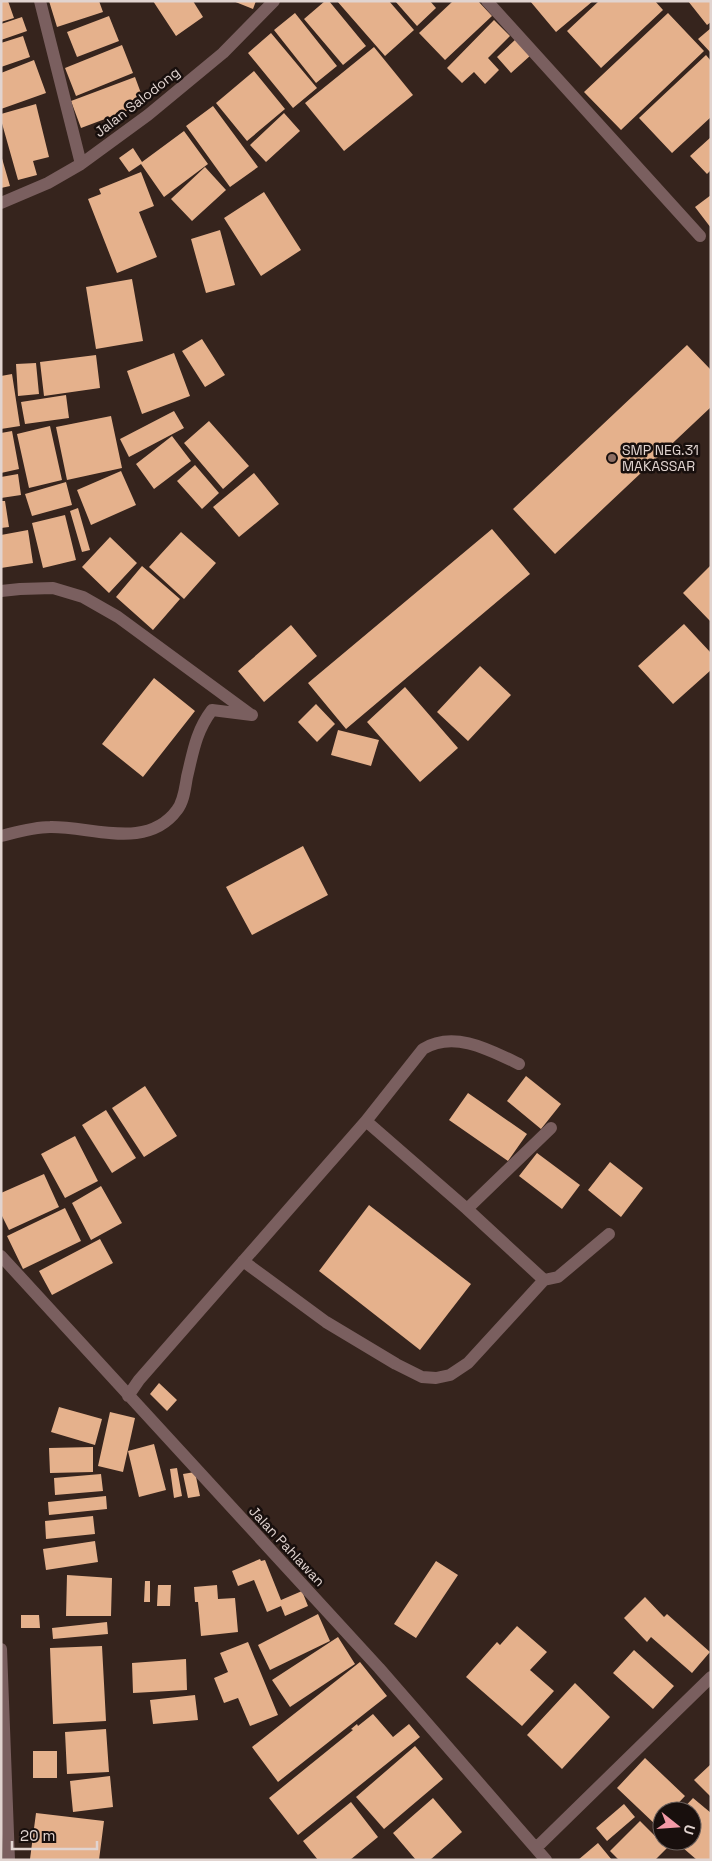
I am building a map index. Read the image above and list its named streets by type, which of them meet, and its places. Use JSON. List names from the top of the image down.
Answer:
{
  "streets": {
    "street": ["Jalan Salodong", "Jalan Pahlawan"]
  },
  "places": ["SMP NEG.31 MAKASSAR"],
  "scale_bar": "20 m",
  "north": "right"
}
